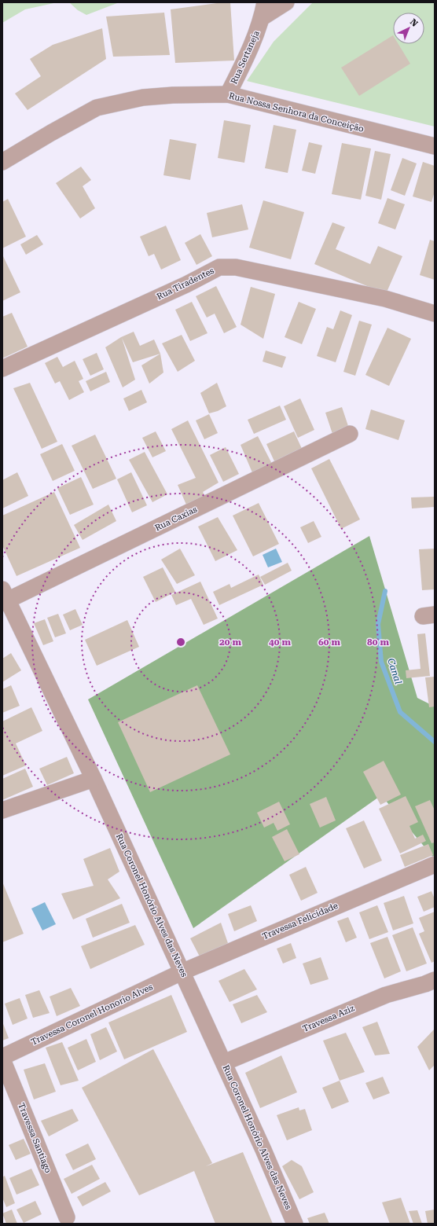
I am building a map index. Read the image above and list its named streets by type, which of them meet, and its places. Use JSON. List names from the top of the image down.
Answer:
{
  "streets": {
    "street": [
      "Rua Sertaneja",
      "Rua Nossa Senhora da Conceição",
      "Rua Tiradentes",
      "Rua Caxias",
      "Rua Coronel Honório Alves das Neves",
      "Travessa Felicidade",
      "Travessa Coronel Honorio Alves",
      "Travessa Aziz",
      "Travessa Santiago"
    ]
  },
  "crossings": [
    ["Rua Sertaneja", "Rua Nossa Senhora da Conceição"],
    ["Rua Caxias", "Rua Coronel Honório Alves das Neves"],
    ["Rua Coronel Honório Alves das Neves", "Travessa Felicidade"],
    ["Rua Coronel Honório Alves das Neves", "Travessa Coronel Honorio Alves"],
    ["Rua Coronel Honório Alves das Neves", "Travessa Aziz"],
    ["Travessa Felicidade", "Travessa Coronel Honorio Alves"]
  ],
  "water": ["Canal"],
  "north": "top right",
  "rings": [
    "20 m",
    "40 m",
    "60 m",
    "80 m"
  ]
}
